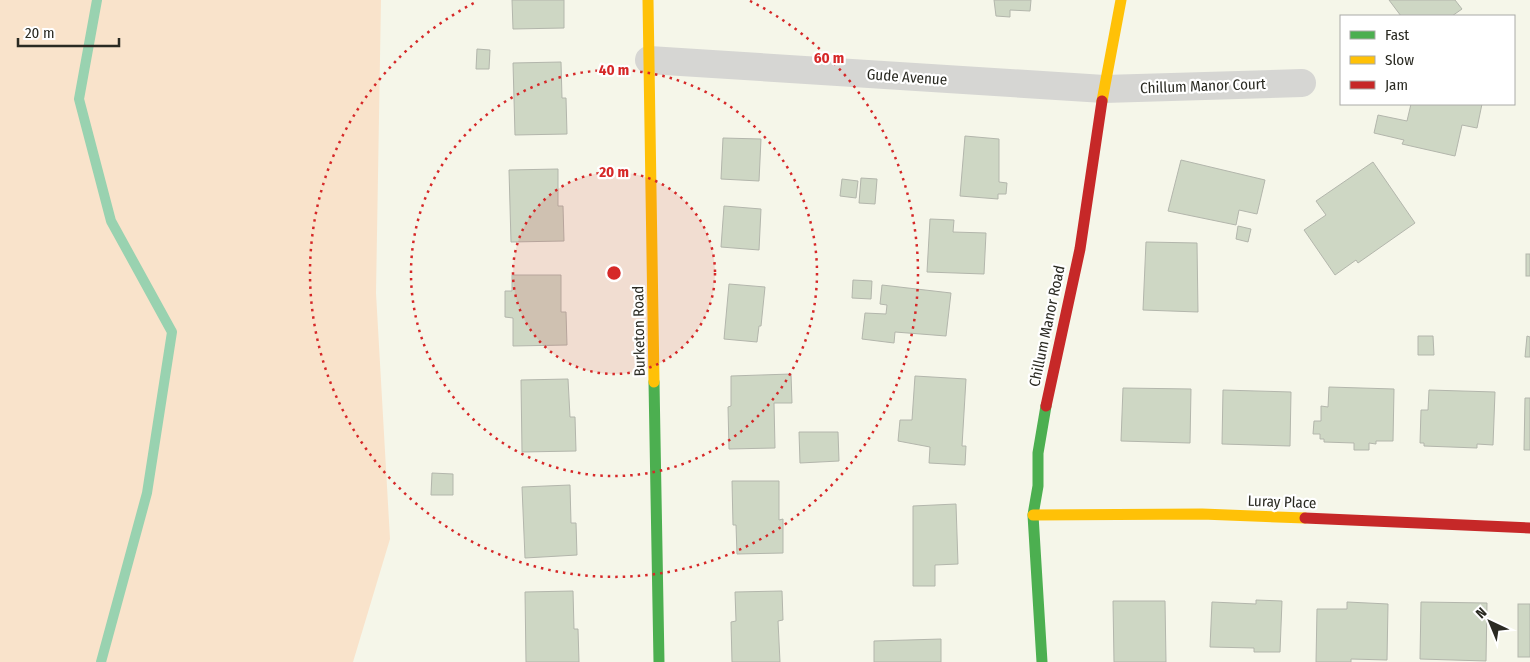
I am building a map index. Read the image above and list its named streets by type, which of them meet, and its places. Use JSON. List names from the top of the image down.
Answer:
{
  "streets": {
    "street": [
      "Gude Avenue",
      "Chillum Manor Court",
      "Chillum Manor Road",
      "Burketon Road",
      "Luray Place"
    ]
  },
  "crossings": [
    ["Gude Avenue", "Chillum Manor Court"],
    ["Gude Avenue", "Chillum Manor Road"],
    ["Gude Avenue", "Burketon Road"],
    ["Chillum Manor Court", "Chillum Manor Road"],
    ["Chillum Manor Road", "Luray Place"]
  ],
  "legend": ["Fast", "Slow", "Jam"],
  "scale_bar": "20 m",
  "north": "top left",
  "rings": ["60 m", "40 m", "20 m"]
}
